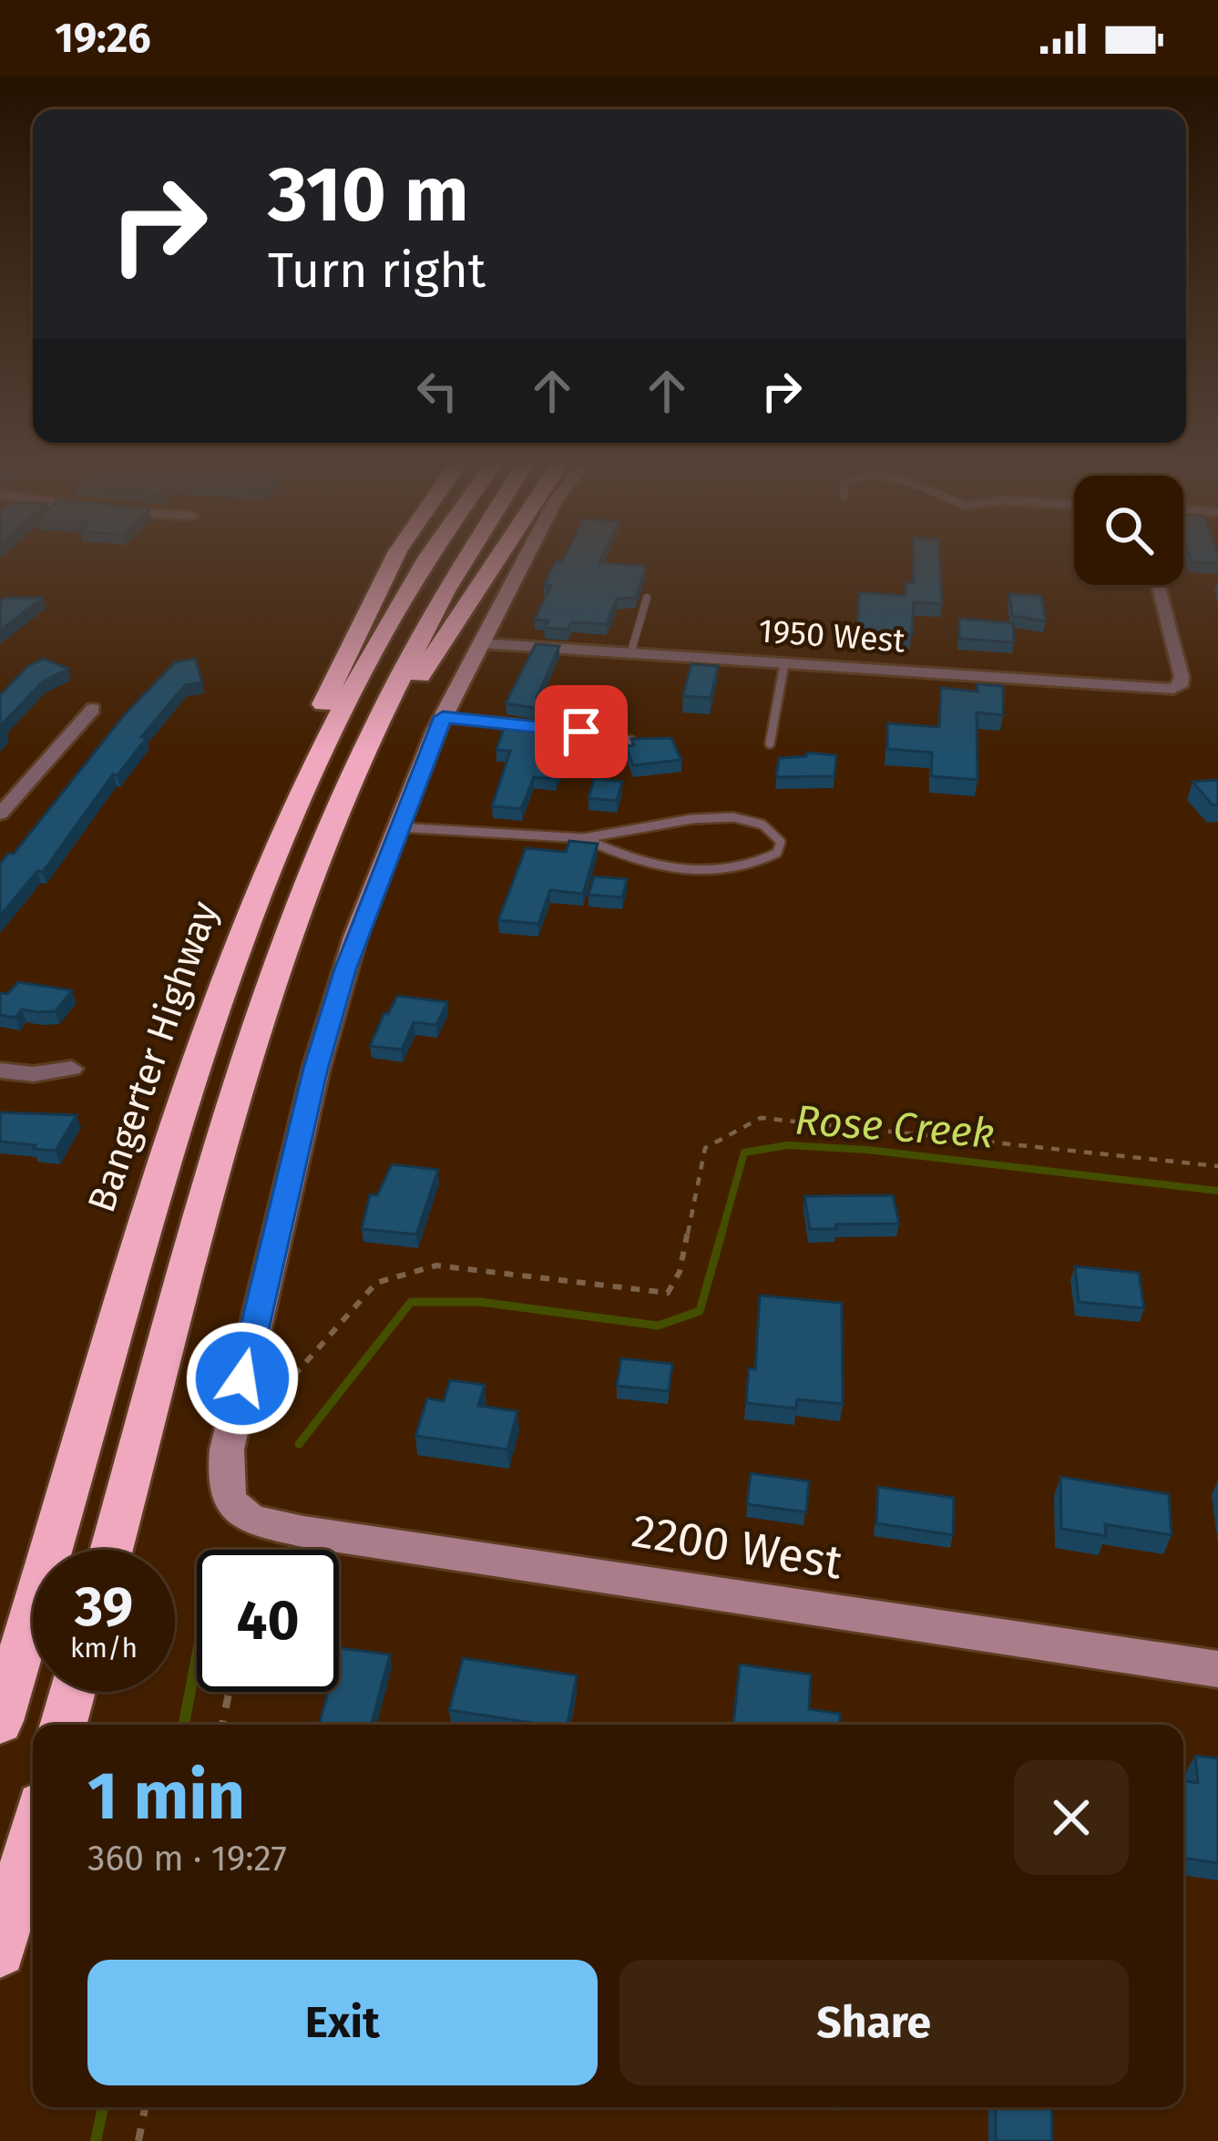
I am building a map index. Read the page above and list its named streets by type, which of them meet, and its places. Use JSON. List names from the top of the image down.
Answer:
{
  "streets": {
    "highway": ["Bangerter Highway"],
    "street": ["1950 West", "2200 West"]
  },
  "water": ["Rose Creek"],
  "page": {
    "status": "19:26",
    "turn": ["310 m", "Turn right"],
    "speed": "39 km/h",
    "limit": "40",
    "heading": ["1 min", "360 m · 19:27"],
    "buttons": ["Exit", "Share"]
  }
}
